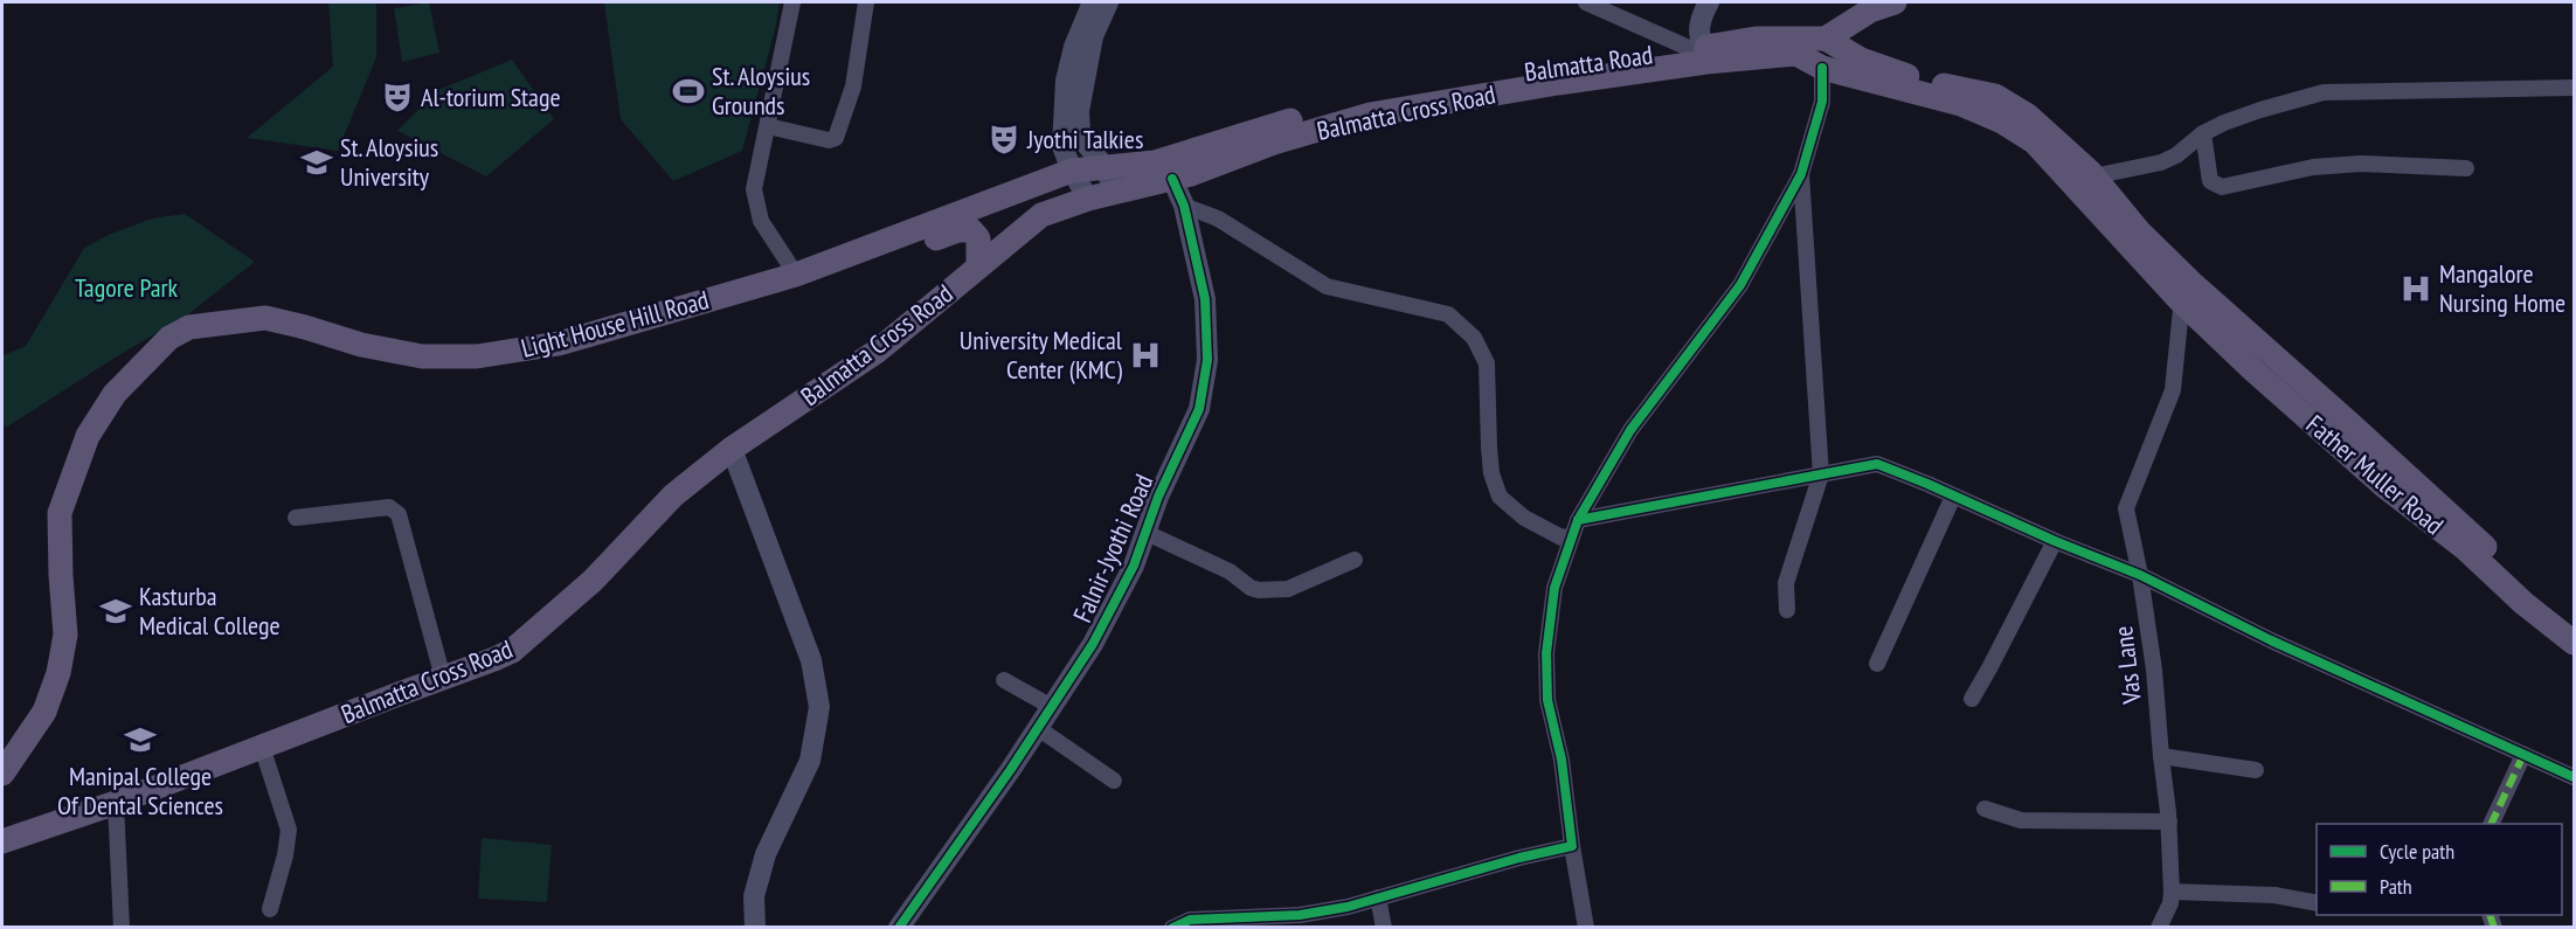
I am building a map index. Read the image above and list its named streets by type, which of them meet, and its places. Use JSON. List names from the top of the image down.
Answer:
{
  "streets": {
    "main road": [
      "Balmatta Road",
      "Balmatta Cross Road",
      "Light House Hill Road",
      "Father Muller Road"
    ],
    "street": ["Falnir-Jyothi Road", "Vas Lane"]
  },
  "crossings": [
    ["Balmatta Road", "Light House Hill Road"],
    ["Balmatta Cross Road", "Father Muller Road"],
    ["Balmatta Cross Road", "Falnir-Jyothi Road"],
    ["Balmatta Cross Road", "Vas Lane"],
    ["Father Muller Road", "Vas Lane"]
  ],
  "parks": ["Tagore Park"],
  "places": {
    "sports": ["St. Aloysius Grounds"],
    "theatre": ["Al-torium Stage", "Jyothi Talkies"],
    "school or university": ["St. Aloysius University", "Kasturba Medical College", "Manipal College Of Dental Sciences"],
    "hospital": ["Mangalore Nursing Home", "University Medical Center (KMC)"]
  },
  "legend": ["Cycle path", "Path"]
}
